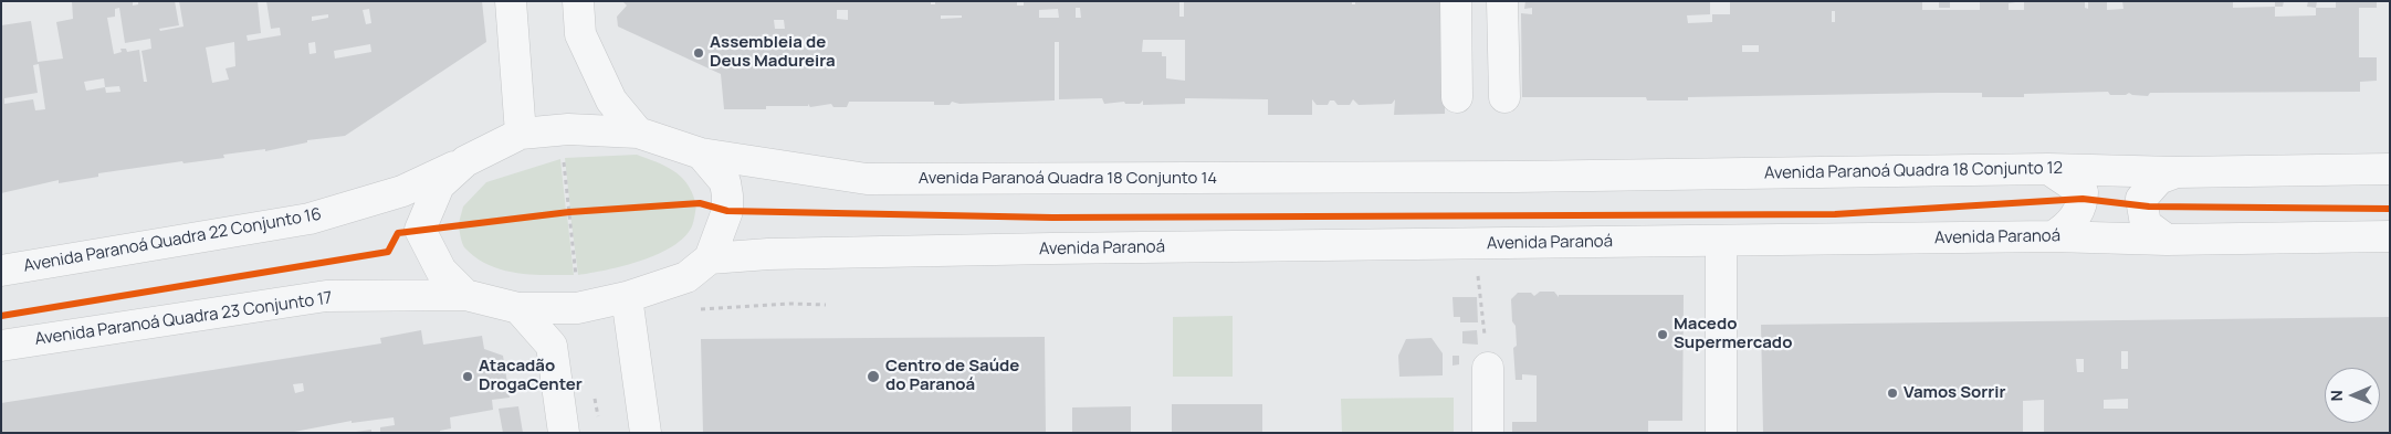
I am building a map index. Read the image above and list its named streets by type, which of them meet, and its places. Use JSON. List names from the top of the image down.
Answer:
{
  "streets": {
    "street": [
      "Avenida Paranoá Quadra 18 Conjunto 12",
      "Avenida Paranoá Quadra 18 Conjunto 14",
      "Avenida Paranoá",
      "Avenida Paranoá Quadra 22 Conjunto 16",
      "Avenida Paranoá Quadra 23 Conjunto 17"
    ]
  },
  "crossings": [
    ["Avenida Paranoá Quadra 18 Conjunto 12", "Avenida Paranoá Quadra 18 Conjunto 14"],
    ["Avenida Paranoá", "Avenida Paranoá Quadra 23 Conjunto 17"]
  ],
  "places": [
    "Assembleia de Deus Madureira",
    "Macedo Supermercado",
    "Atacadão DrogaCenter",
    "Centro de Saúde do Paranoá",
    "Vamos Sorrir"
  ],
  "north": "left"
}
